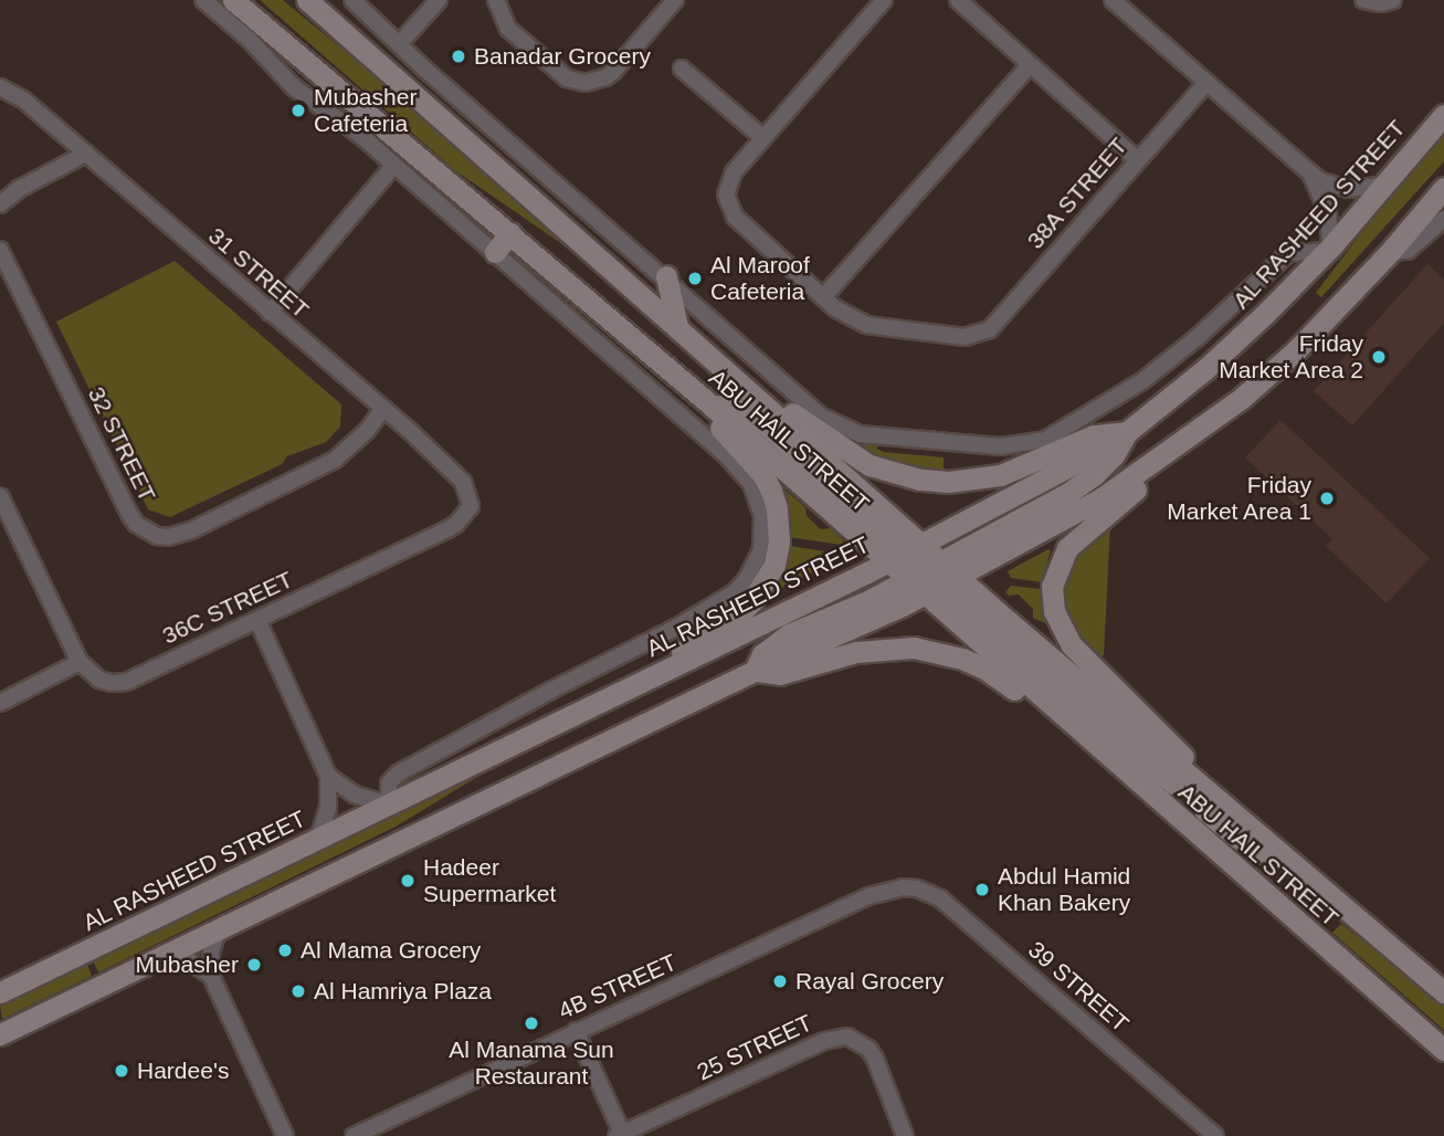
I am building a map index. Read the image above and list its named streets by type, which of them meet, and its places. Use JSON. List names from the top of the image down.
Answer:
{
  "streets": {
    "main road": ["AL RASHEED STREET", "ABU HAIL STREET"],
    "street": [
      "38A STREET",
      "31 STREET",
      "32 STREET",
      "36C STREET",
      "4B STREET",
      "39 STREET",
      "25 STREET"
    ]
  },
  "crossings": [
    ["AL RASHEED STREET", "ABU HAIL STREET"],
    ["31 STREET", "32 STREET"],
    ["31 STREET", "36C STREET"],
    ["4B STREET", "39 STREET"]
  ],
  "places": [
    "Banadar Grocery",
    "Mubasher Cafeteria",
    "Al Maroof Cafeteria",
    "Friday Market Area 2",
    "Friday Market Area 1",
    "Hadeer Supermarket",
    "Abdul Hamid Khan Bakery",
    "Al Mama Grocery",
    "Mubasher",
    "Rayal Grocery",
    "Al Hamriya Plaza",
    "Al Manama Sun Restaurant",
    "Hardee's"
  ]
}
